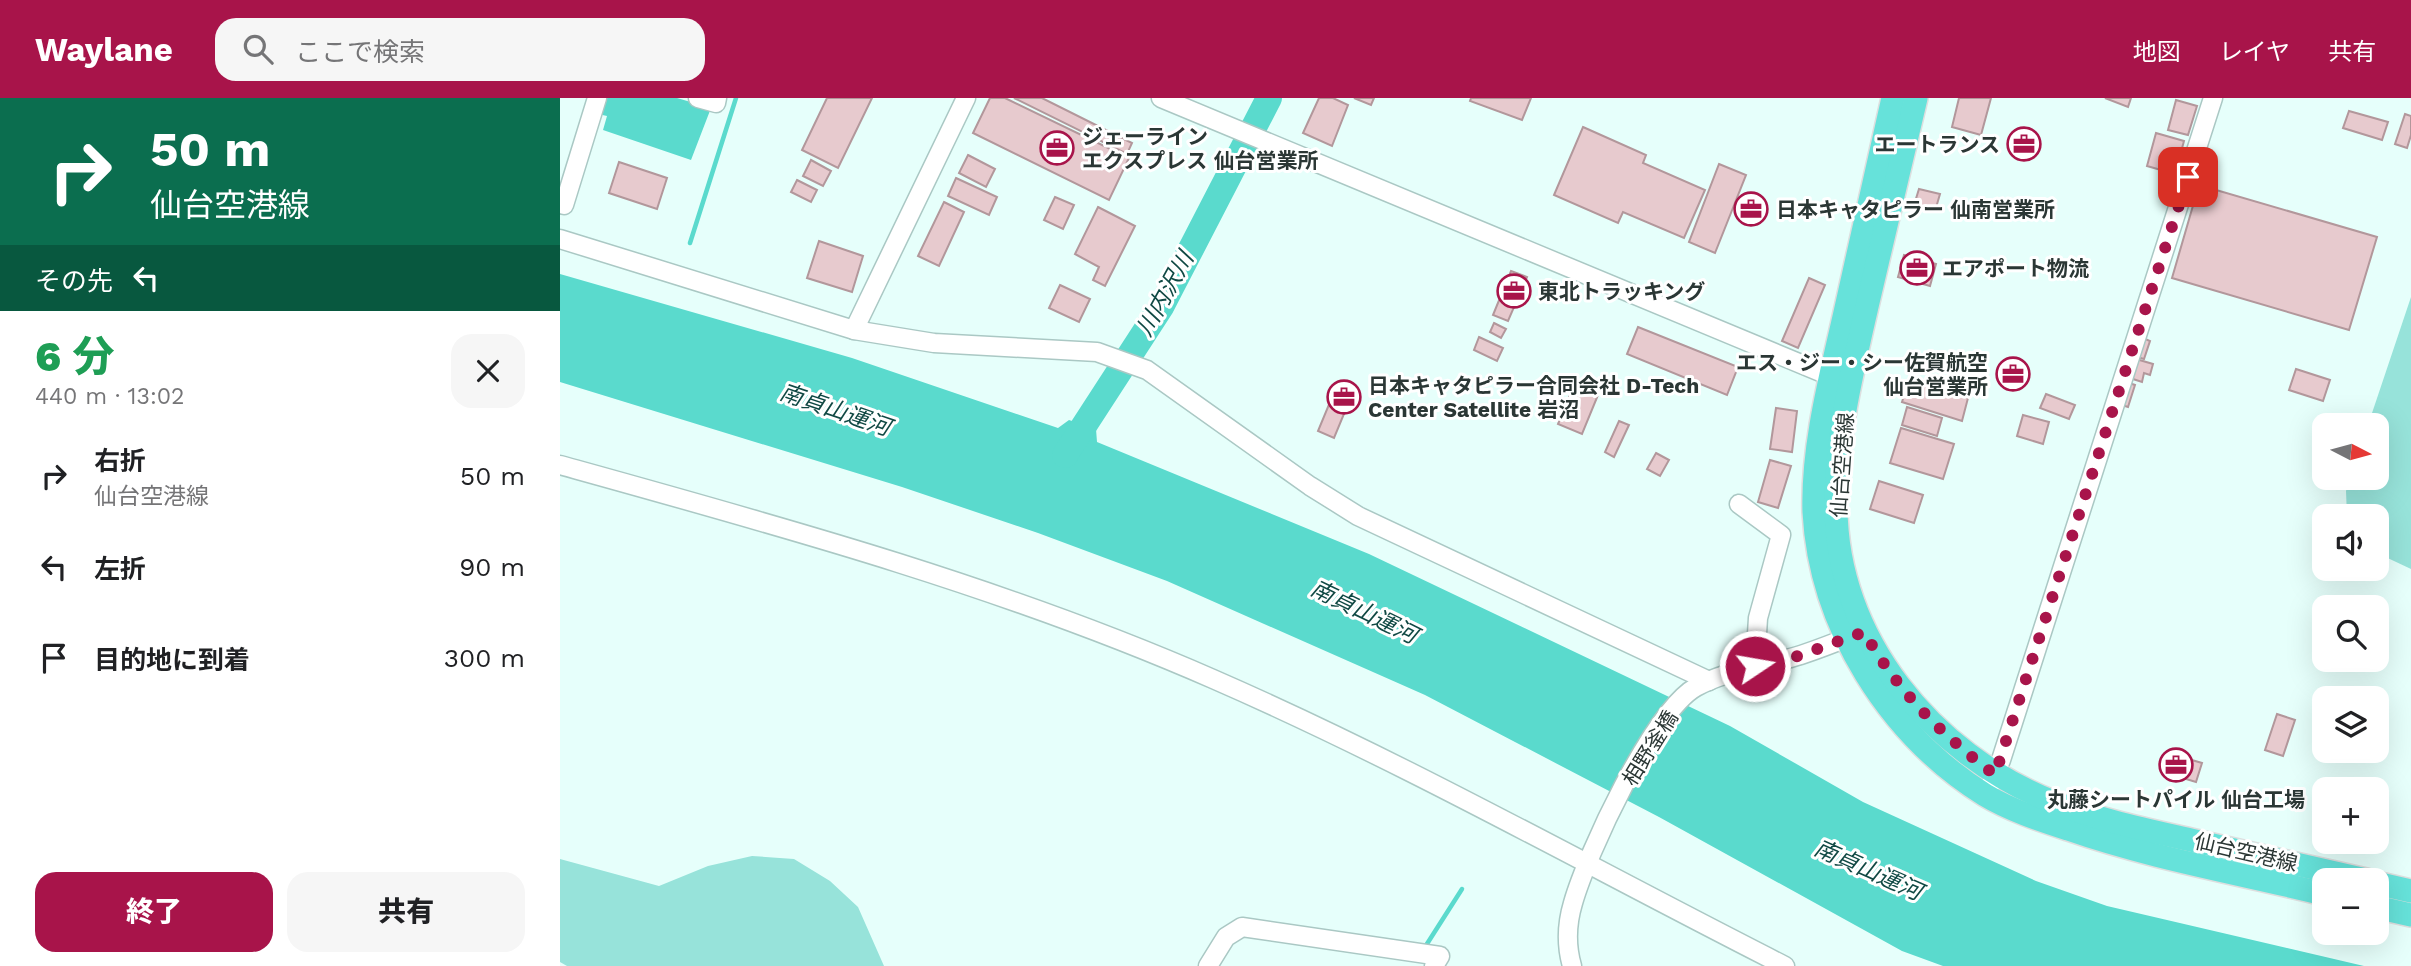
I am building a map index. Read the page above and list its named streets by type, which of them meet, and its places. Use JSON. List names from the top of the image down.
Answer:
{
  "streets": {
    "main road": ["仙台空港線"],
    "street": ["相野釜橋"]
  },
  "water": ["川内沢川", "南貞山運河"],
  "places": {
    "office": [
      "エートランス",
      "ジェーライン エクスプレス 仙台営業所",
      "日本キャタピラー 仙南営業所",
      "エアポート物流",
      "東北トラッキング",
      "エス・ジー・シー佐賀航空 仙台営業所",
      "日本キャタピラー合同会社 D-Tech Center Satellite 岩沼",
      "丸藤シートパイル 仙台工場"
    ]
  },
  "north": "right",
  "page": {
    "header": "Waylane",
    "search": "ここで検索",
    "nav": ["地図", "レイヤ", "共有"],
    "turn": ["50 m", "仙台空港線"],
    "then": "その先",
    "heading": ["6 分", "440 m · 13:02"],
    "map_buttons": ["+", "−"],
    "list": [
      {
        "name": "右折",
        "note": "仙台空港線",
        "value": "50 m"
      },
      {
        "name": "左折",
        "value": "90 m"
      },
      {
        "name": "目的地に到着",
        "value": "300 m"
      }
    ],
    "buttons": ["終了", "共有"]
  }
}
